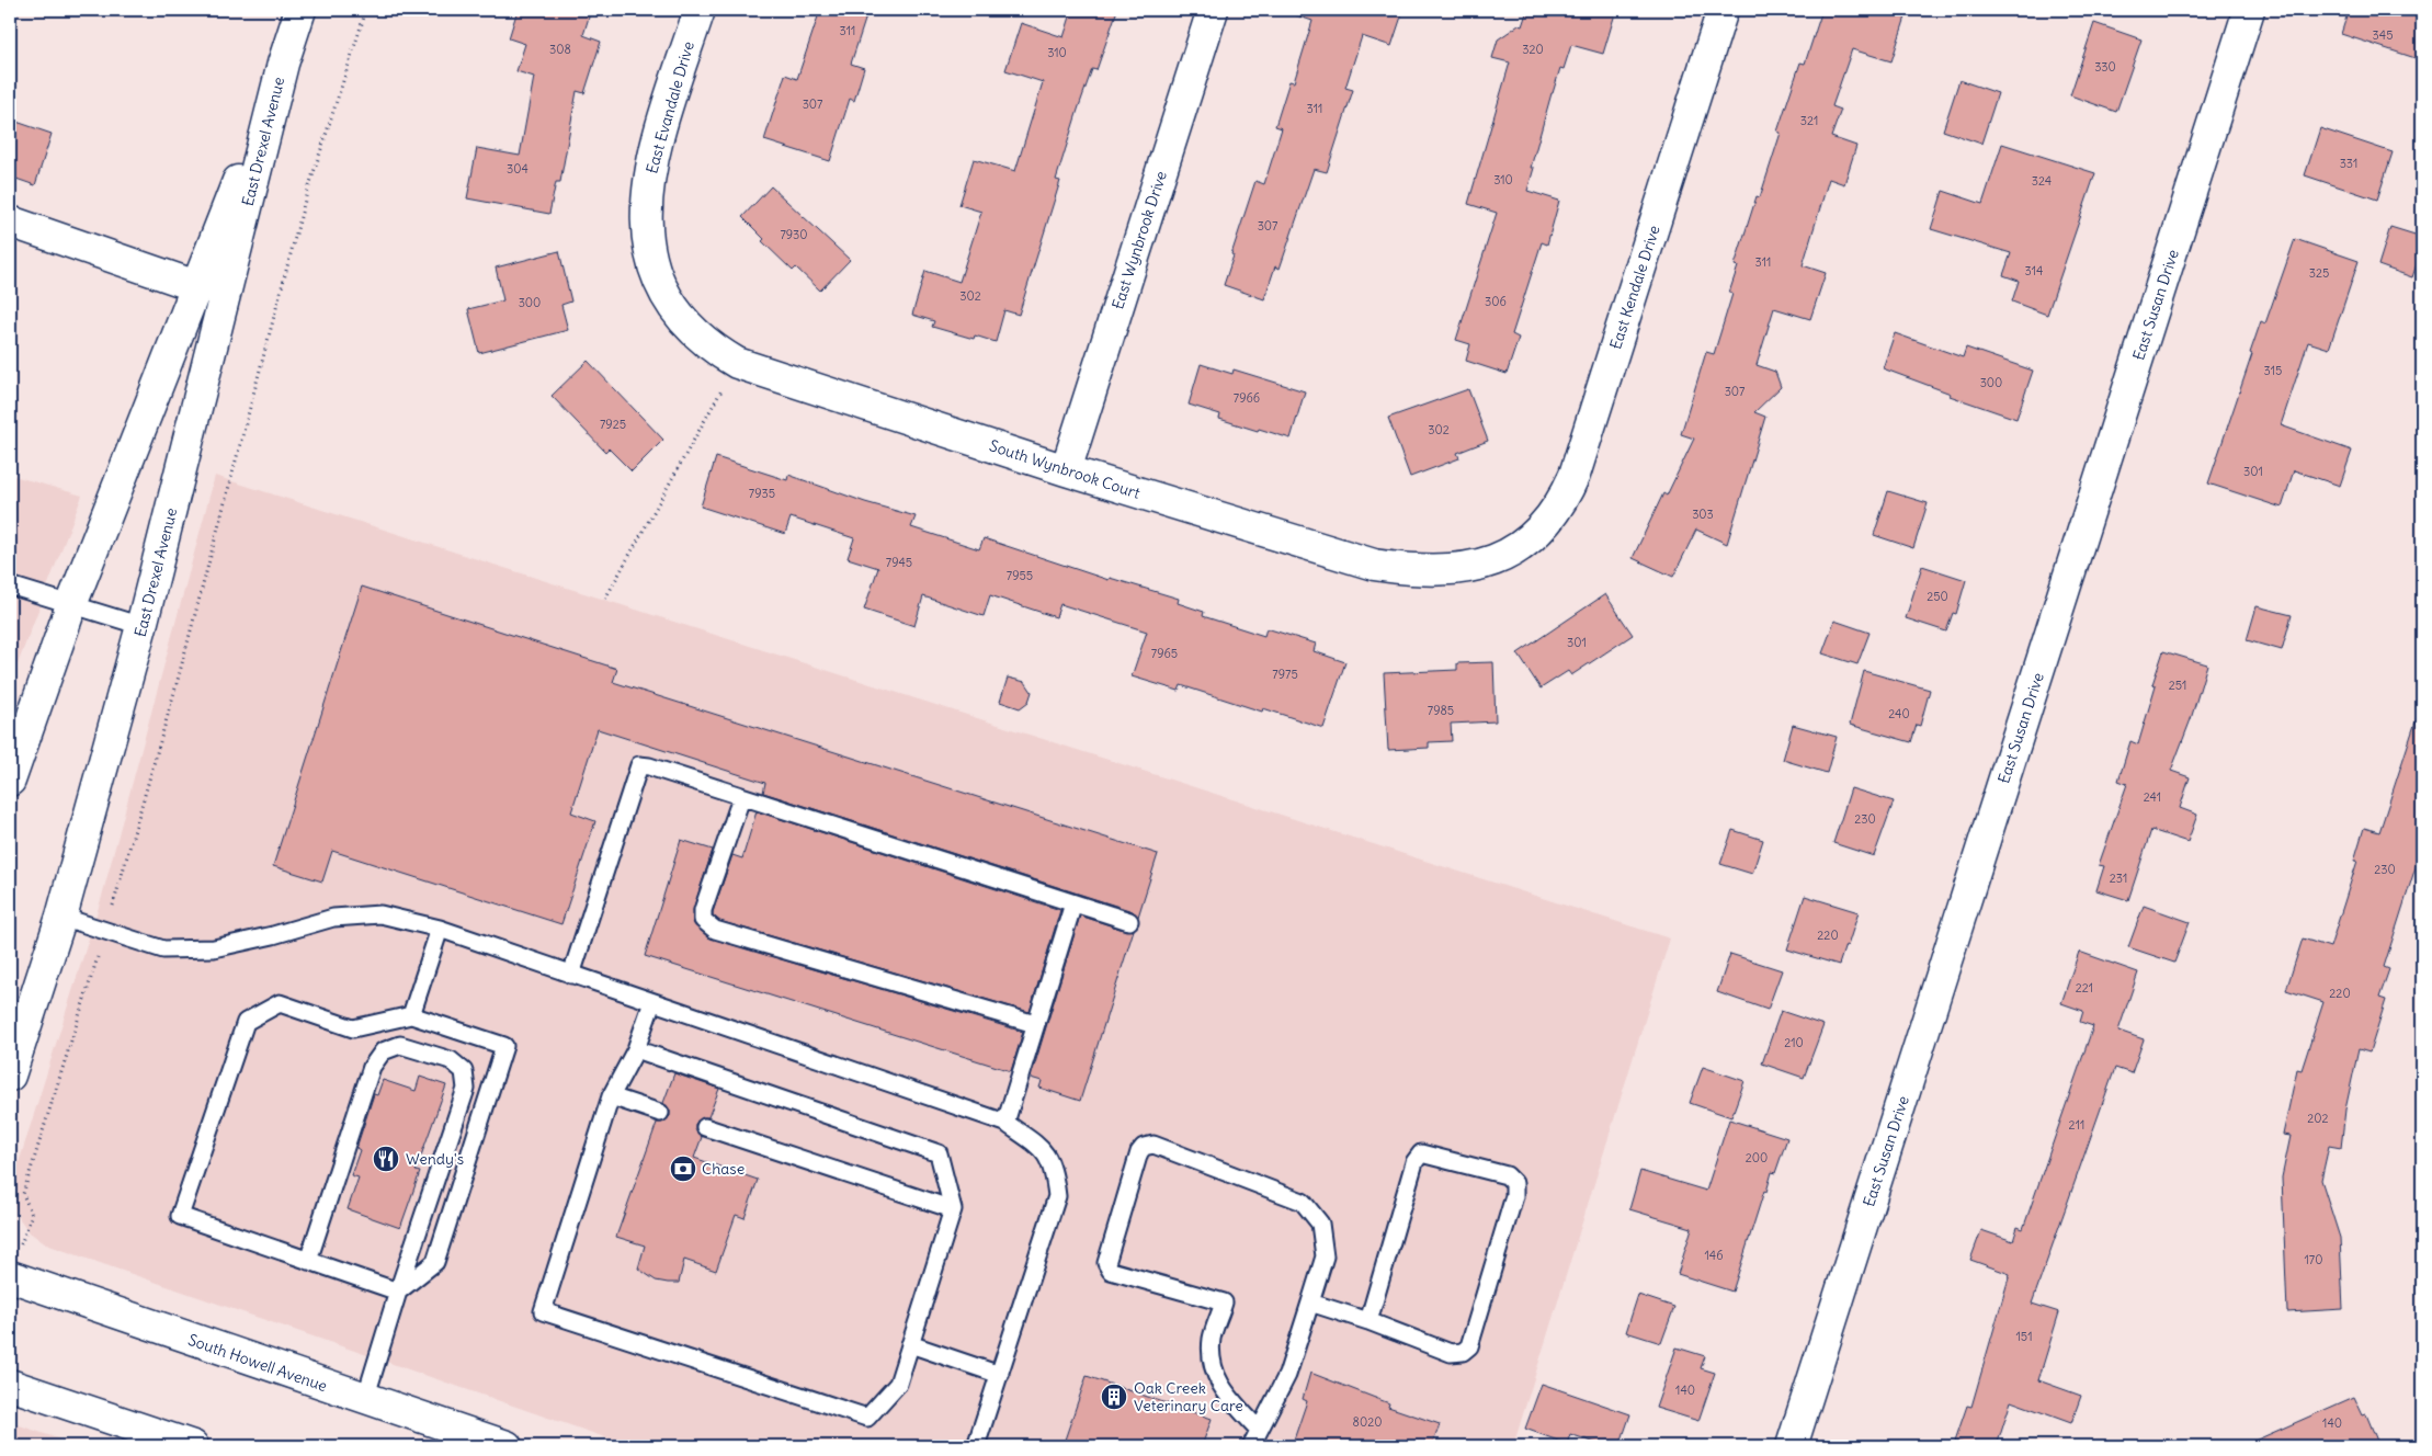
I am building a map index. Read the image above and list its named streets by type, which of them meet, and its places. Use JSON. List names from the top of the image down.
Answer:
{
  "streets": {
    "street": [
      "East Evandale Drive",
      "East Drexel Avenue",
      "East Wynbrook Drive",
      "East Kendale Drive",
      "East Susan Drive",
      "South Wynbrook Court",
      "South Howell Avenue"
    ]
  },
  "crossings": [
    ["East Evandale Drive", "South Wynbrook Court"],
    ["East Wynbrook Drive", "South Wynbrook Court"],
    ["East Kendale Drive", "South Wynbrook Court"]
  ],
  "places": {
    "restaurant": ["Wendy's"],
    "bank": ["Chase"],
    "building": ["Oak Creek Veterinary Care"]
  },
  "house_numbers": [
    "311",
    "345",
    "308",
    "320",
    "310",
    "330",
    "307",
    "311",
    "321",
    "331",
    "304",
    "310",
    "324",
    "307",
    "7930",
    "311",
    "314",
    "325",
    "302",
    "306",
    "300",
    "315",
    "300",
    "307",
    "7966",
    "7925",
    "302",
    "301",
    "7935",
    "303",
    "7945",
    "7955",
    "250",
    "301",
    "7965",
    "7975",
    "251",
    "7985",
    "240",
    "241",
    "230",
    "230",
    "231",
    "220",
    "221",
    "220",
    "210",
    "202",
    "211",
    "200",
    "146",
    "170",
    "151",
    "140",
    "8020",
    "140"
  ]
}
